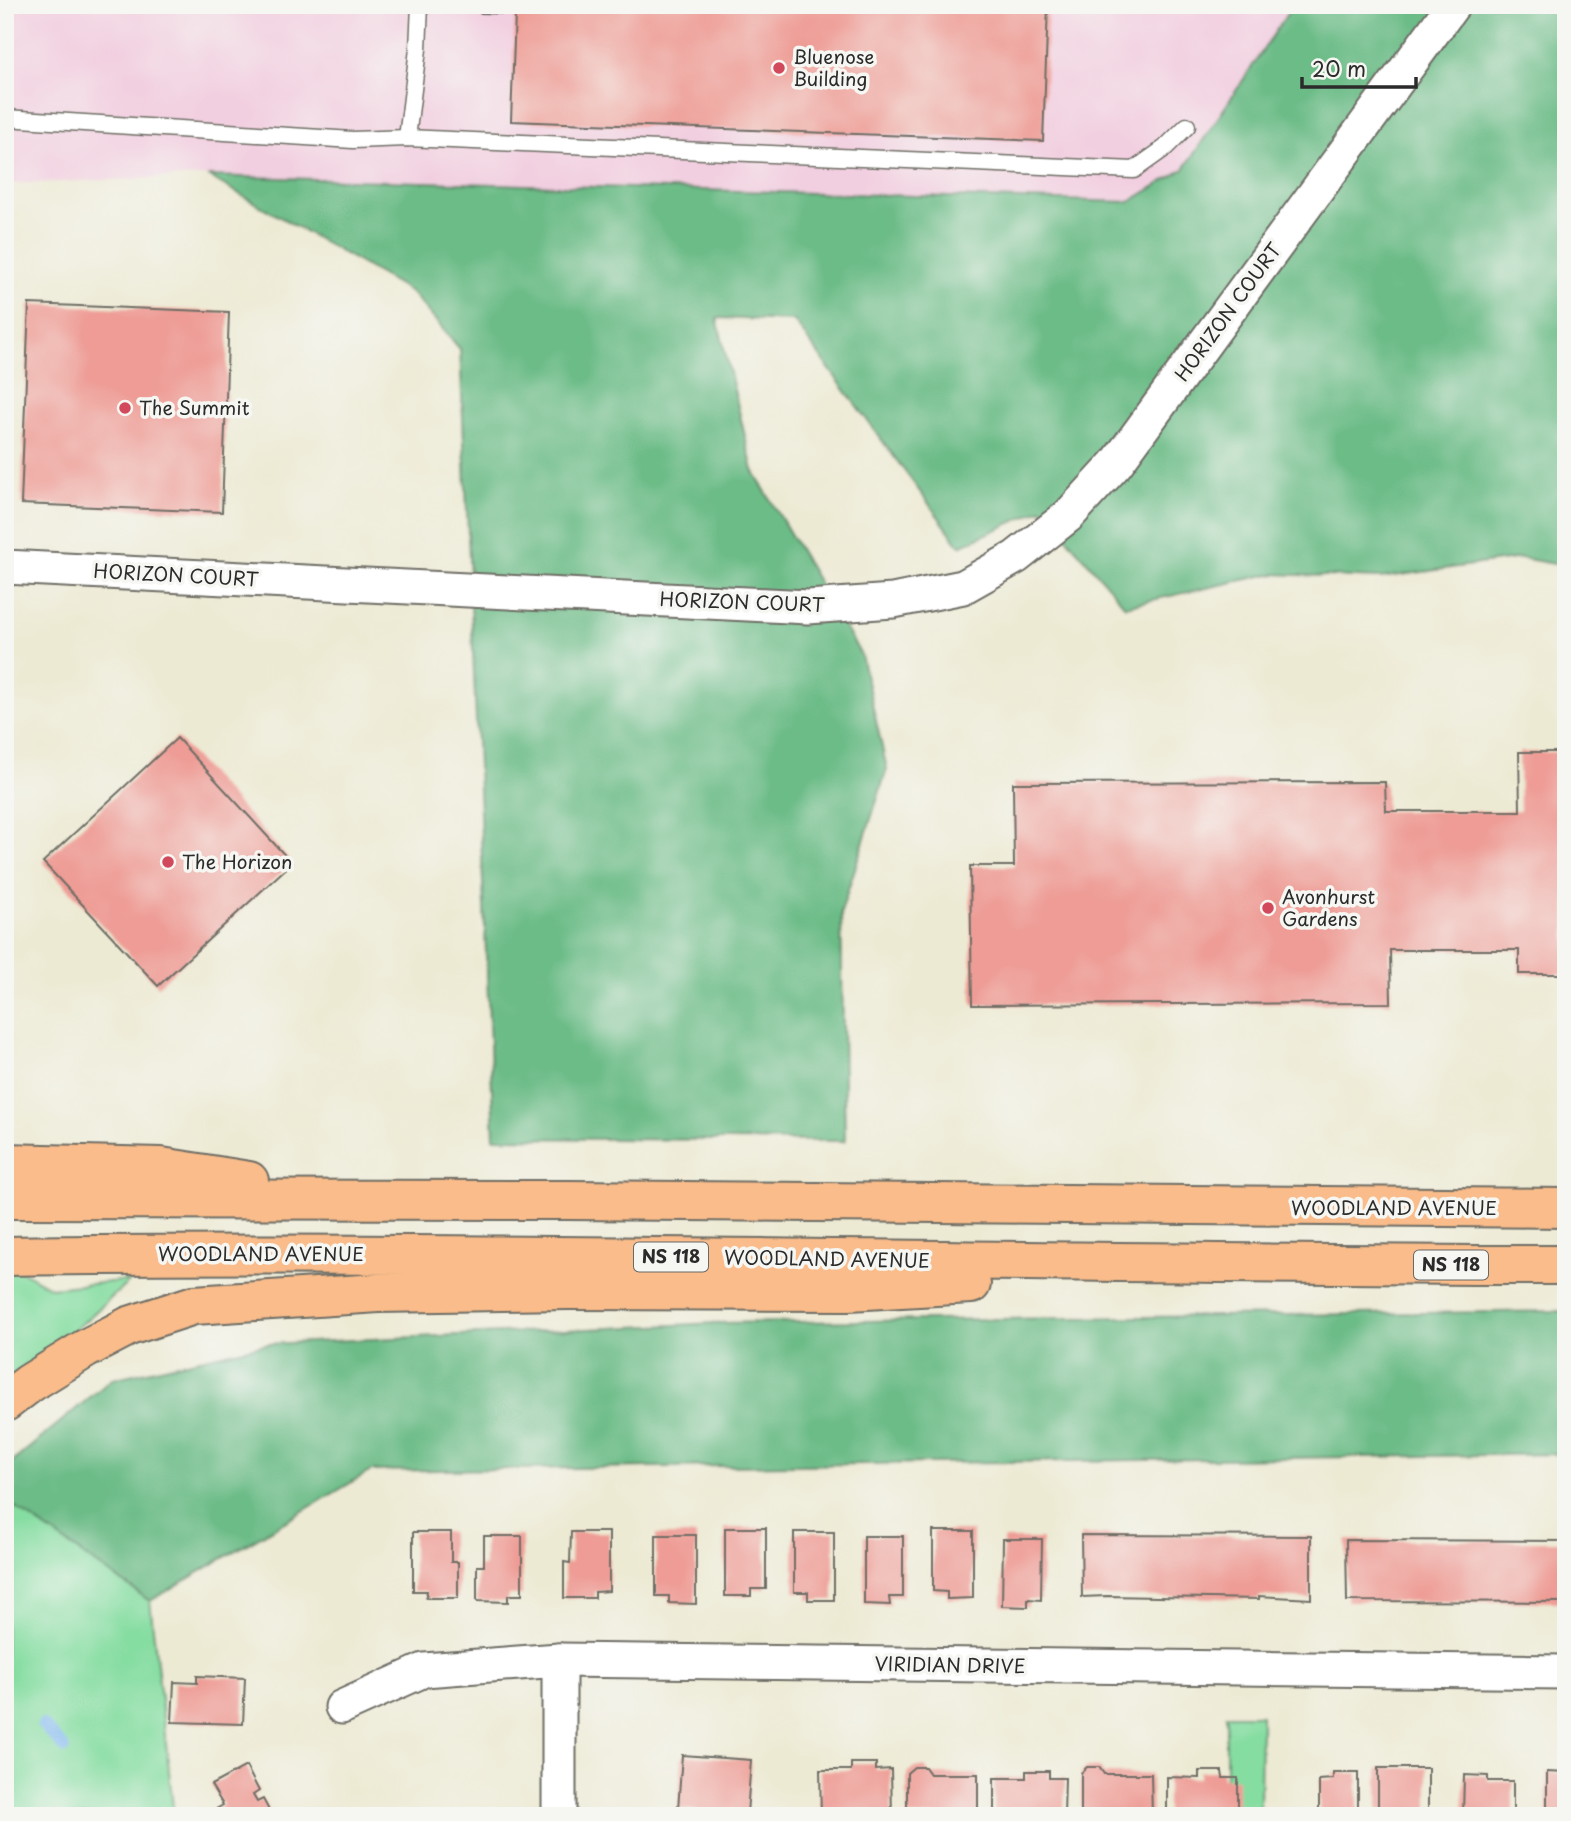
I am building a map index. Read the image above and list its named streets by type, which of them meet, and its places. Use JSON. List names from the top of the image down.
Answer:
{
  "streets": {
    "highway": ["WOODLAND AVENUE", "NS 118"],
    "street": ["HORIZON COURT", "VIRIDIAN DRIVE"]
  },
  "places": [
    "Bluenose Building",
    "The Summit",
    "The Horizon",
    "Avonhurst Gardens"
  ],
  "scale_bar": "20 m"
}
